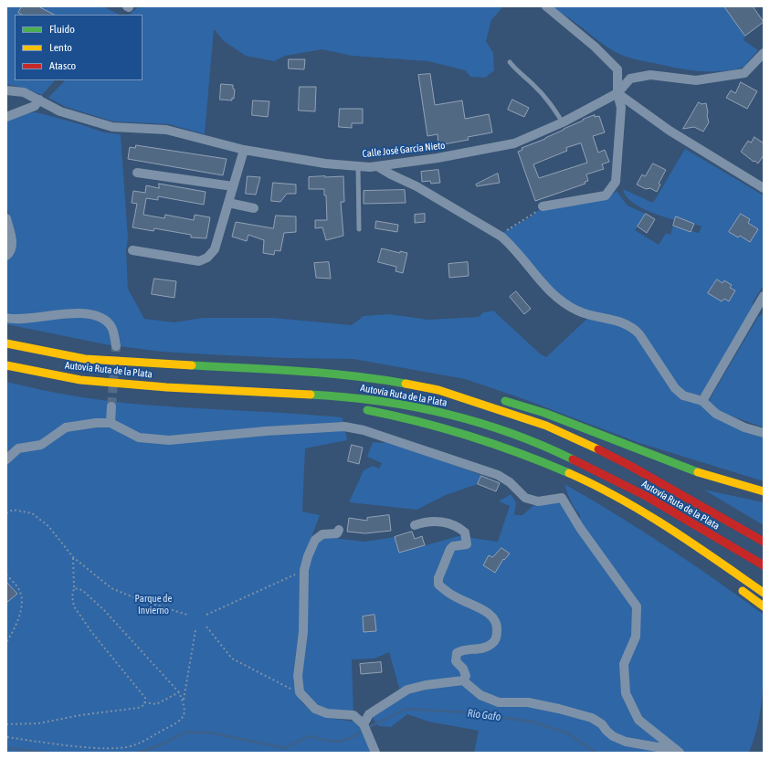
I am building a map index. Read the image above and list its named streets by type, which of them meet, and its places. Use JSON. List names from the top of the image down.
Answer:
{
  "streets": {
    "highway": ["Autovía Ruta de la Plata"],
    "street": ["Calle José García Nieto"]
  },
  "water": ["Río Gafo"],
  "parks": ["Parque de Invierno"],
  "legend": ["Fluido", "Lento", "Atasco"]
}
